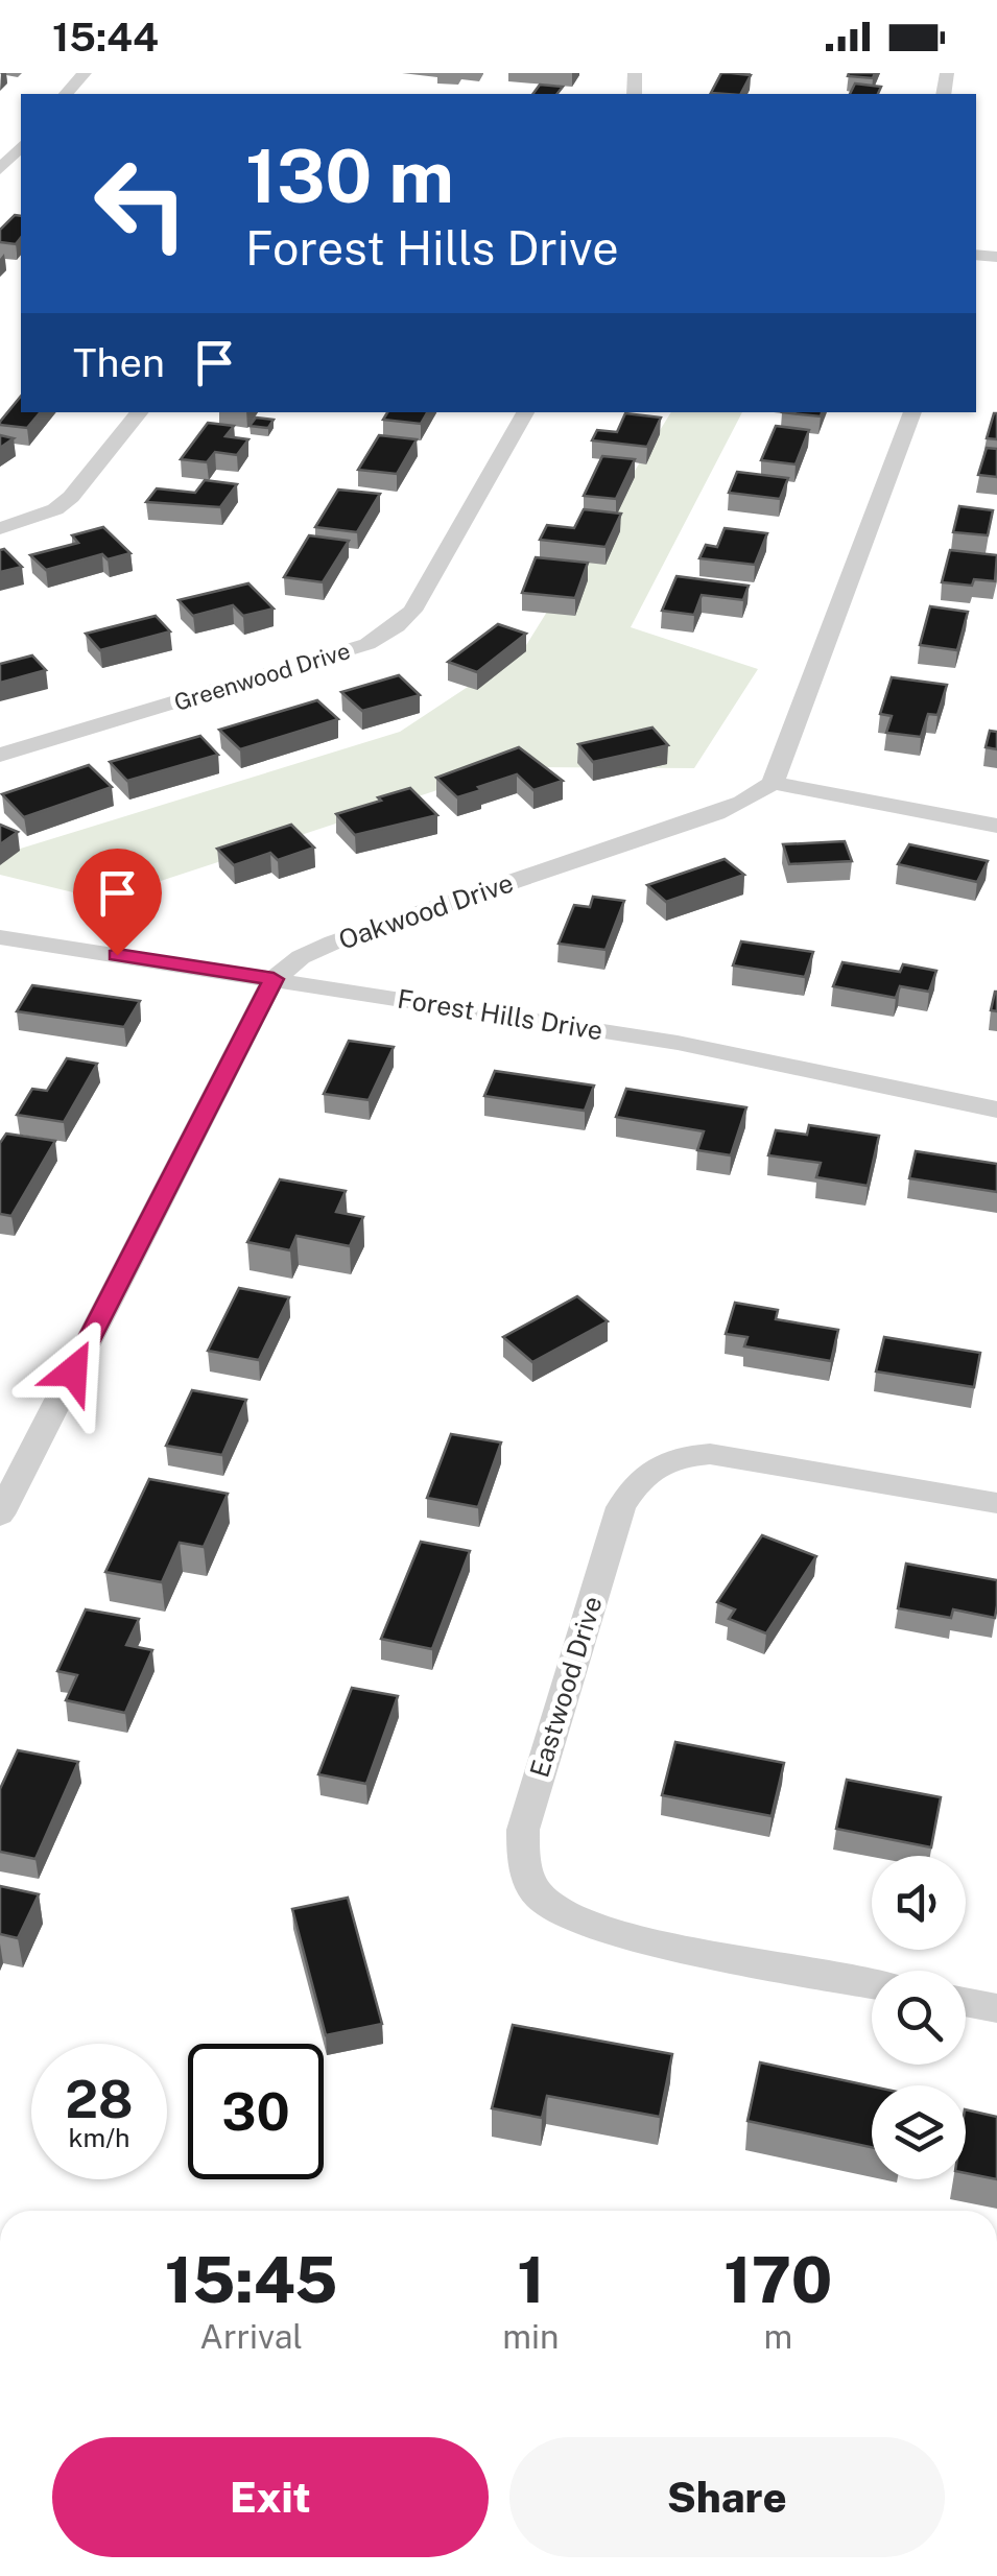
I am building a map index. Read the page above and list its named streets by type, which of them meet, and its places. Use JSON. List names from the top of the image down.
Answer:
{
  "streets": {
    "street": [
      "Greenwood Drive",
      "Oakwood Drive",
      "Forest Hills Drive",
      "Eastwood Drive"
    ]
  },
  "crossings": [
    ["Oakwood Drive", "Forest Hills Drive"]
  ],
  "page": {
    "status": "15:44",
    "turn": ["130 m", "Forest Hills Drive"],
    "then": "Then",
    "speed": "28 km/h",
    "limit": "30",
    "eta": [
      "15:45",
      "Arrival",
      "1",
      "min",
      "170",
      "m"
    ],
    "buttons": ["Exit", "Share"]
  }
}
